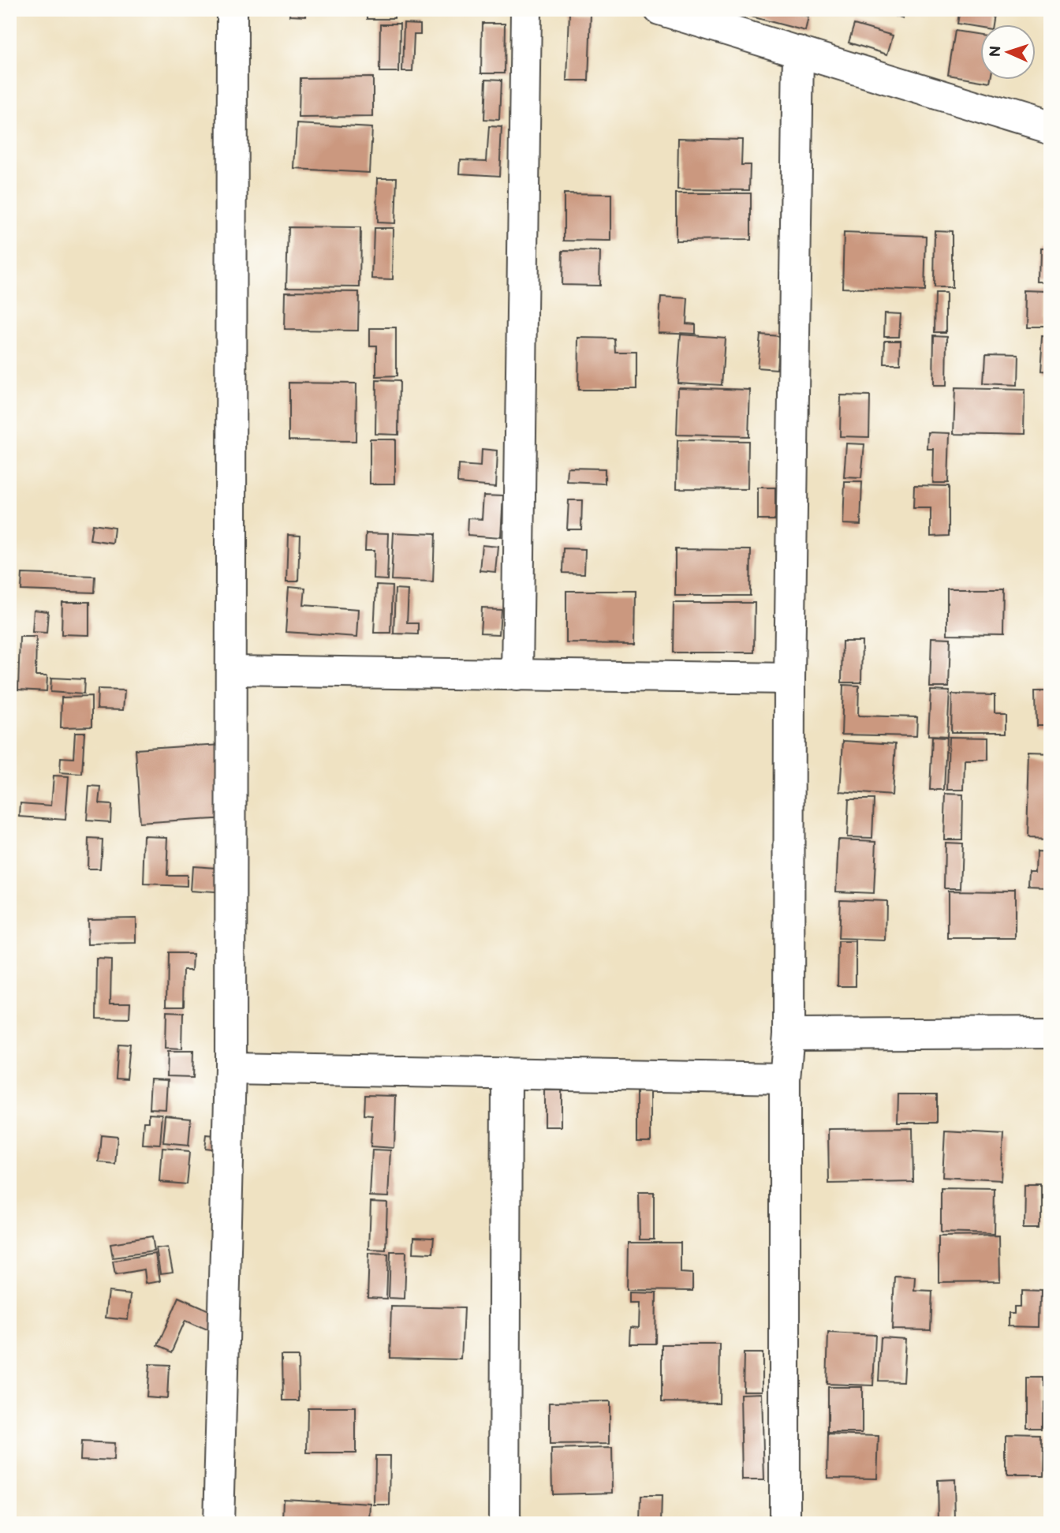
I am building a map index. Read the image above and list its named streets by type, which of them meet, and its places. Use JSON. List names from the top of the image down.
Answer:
{
  "north": "left"
}
